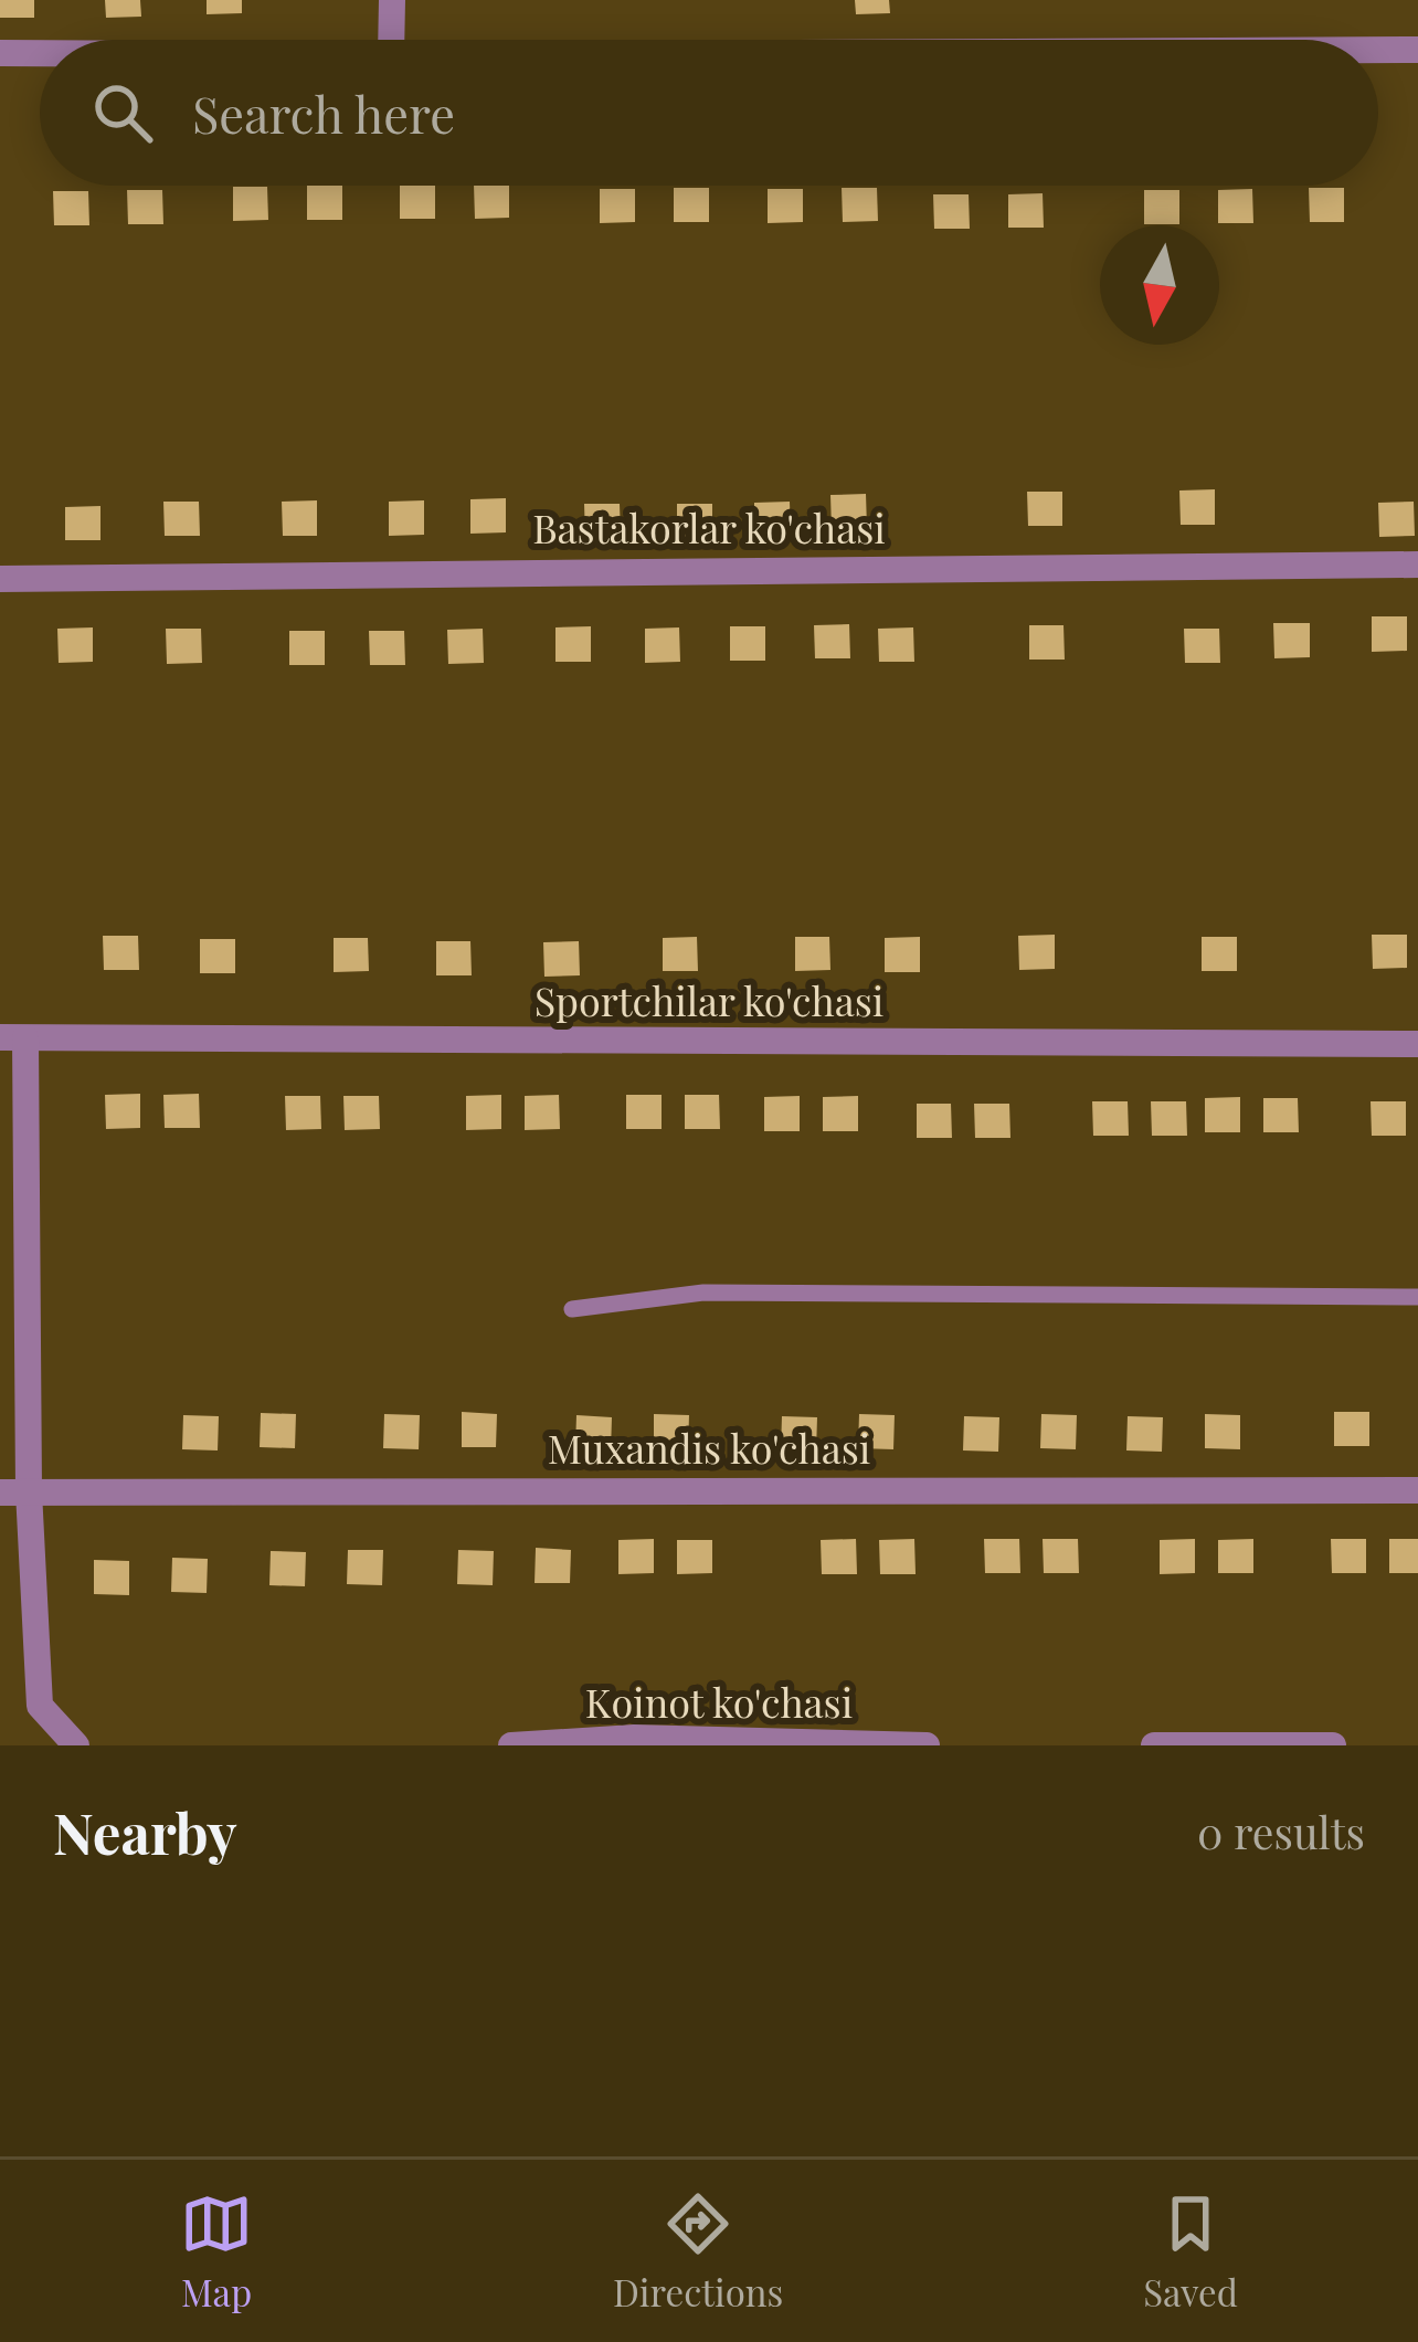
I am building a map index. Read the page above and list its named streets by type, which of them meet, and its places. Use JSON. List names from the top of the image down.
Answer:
{
  "streets": {
    "street": [
      "Bastakorlar ko'chasi",
      "Sportchilar ko'chasi",
      "Muxandis ko'chasi",
      "Koinot ko'chasi"
    ]
  },
  "north": "bottom",
  "page": {
    "search": "Search here",
    "heading": ["Nearby", "0 results"],
    "nav": ["Map", "Directions", "Saved"]
  }
}
